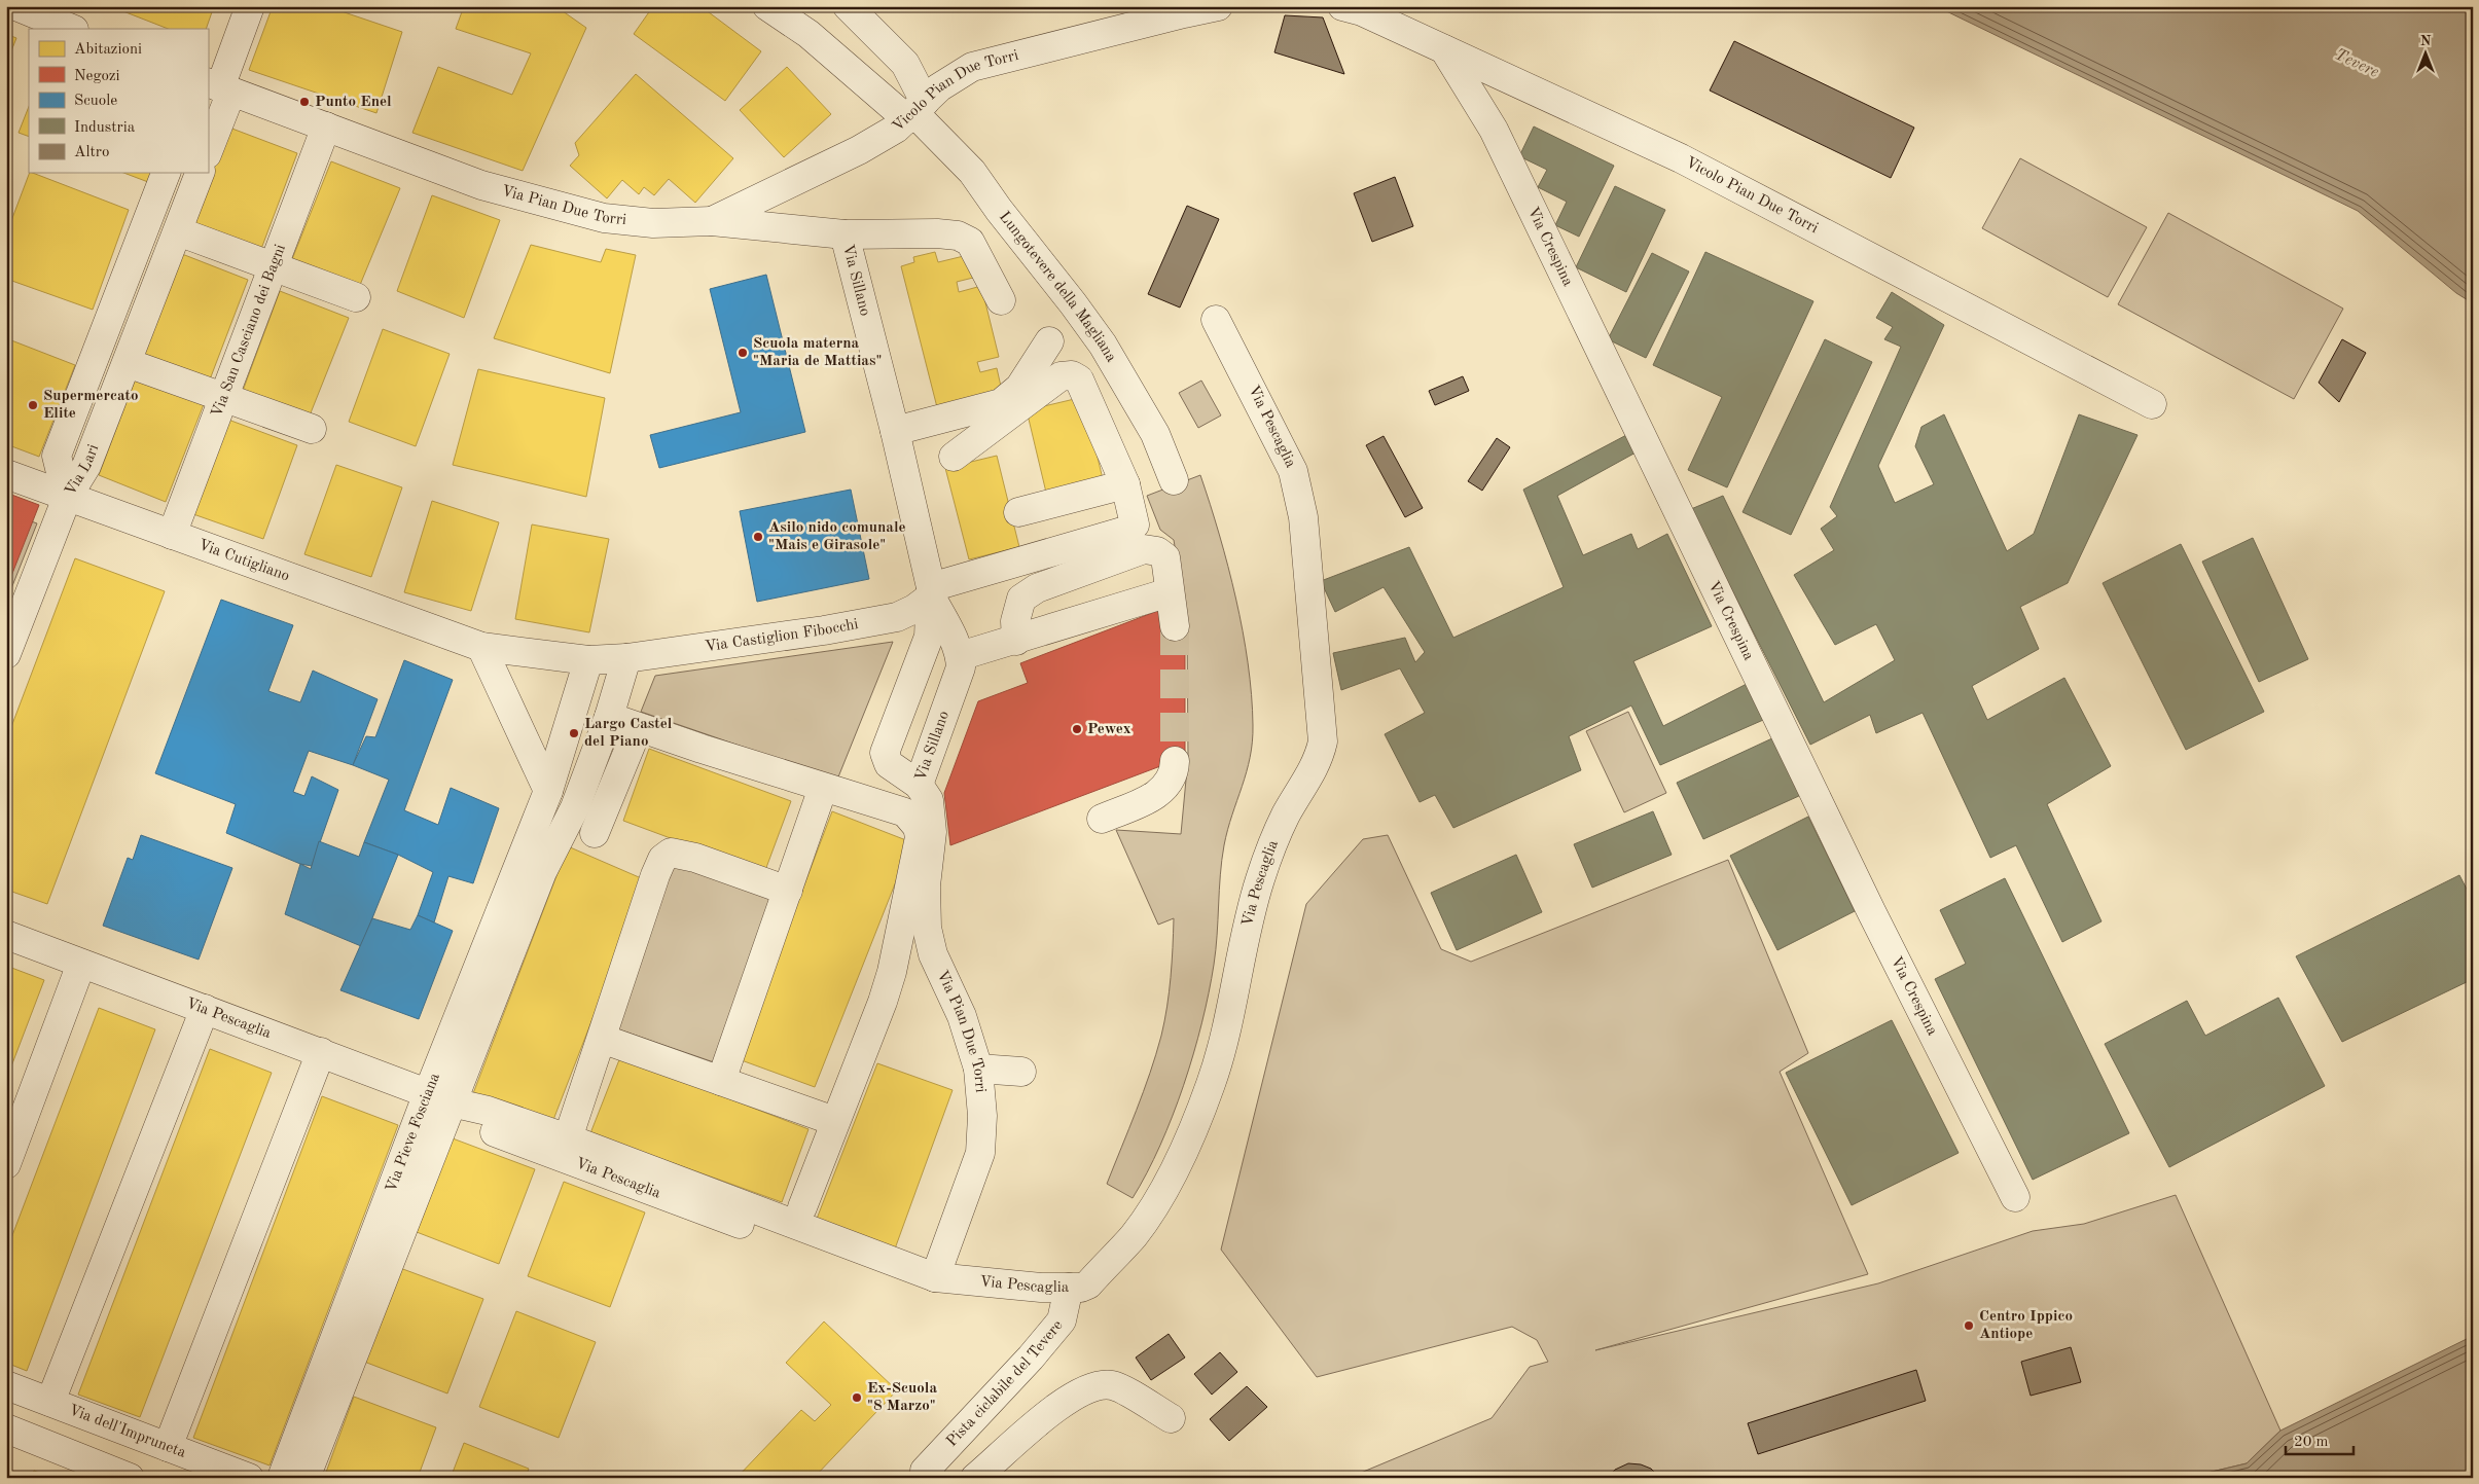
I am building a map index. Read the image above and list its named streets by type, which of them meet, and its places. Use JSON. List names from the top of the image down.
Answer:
{
  "streets": {
    "street": [
      "Vicolo Pian Due Torri",
      "Via Pian Due Torri",
      "Via Crespina",
      "Via Sillano",
      "Lungotevere della Magliana",
      "Via San Casciano dei Bagni",
      "Via Pescaglia",
      "Via Lari",
      "Via Cutigliano",
      "Via Castiglion Fibocchi",
      "Via Pieve Fosciana",
      "Pista ciclabile del Tevere",
      "Via dell'Impruneta"
    ]
  },
  "crossings": [
    ["Vicolo Pian Due Torri", "Via Pian Due Torri"],
    ["Vicolo Pian Due Torri", "Via Crespina"],
    ["Vicolo Pian Due Torri", "Lungotevere della Magliana"],
    ["Via Pian Due Torri", "Via Sillano"],
    ["Via Pian Due Torri", "Via San Casciano dei Bagni"],
    ["Via Pian Due Torri", "Via Pescaglia"],
    ["Via Sillano", "Via Castiglion Fibocchi"],
    ["Via San Casciano dei Bagni", "Via Cutigliano"],
    ["Via Pescaglia", "Via Pieve Fosciana"],
    ["Via Pescaglia", "Pista ciclabile del Tevere"],
    ["Via Lari", "Via Cutigliano"]
  ],
  "water": ["Tevere"],
  "places": [
    "Punto Enel",
    "Scuola materna \"Maria de Mattias\"",
    "Supermercato Elite",
    "Asilo nido comunale \"Mais e Girasole\"",
    "Pewex",
    "Largo Castel del Piano",
    "Centro Ippico Antiope",
    "Ex-Scuola \"8 Marzo\""
  ],
  "legend": [
    "Abitazioni",
    "Negozi",
    "Scuole",
    "Industria",
    "Altro"
  ],
  "scale_bar": "20 m",
  "north": "top"
}
